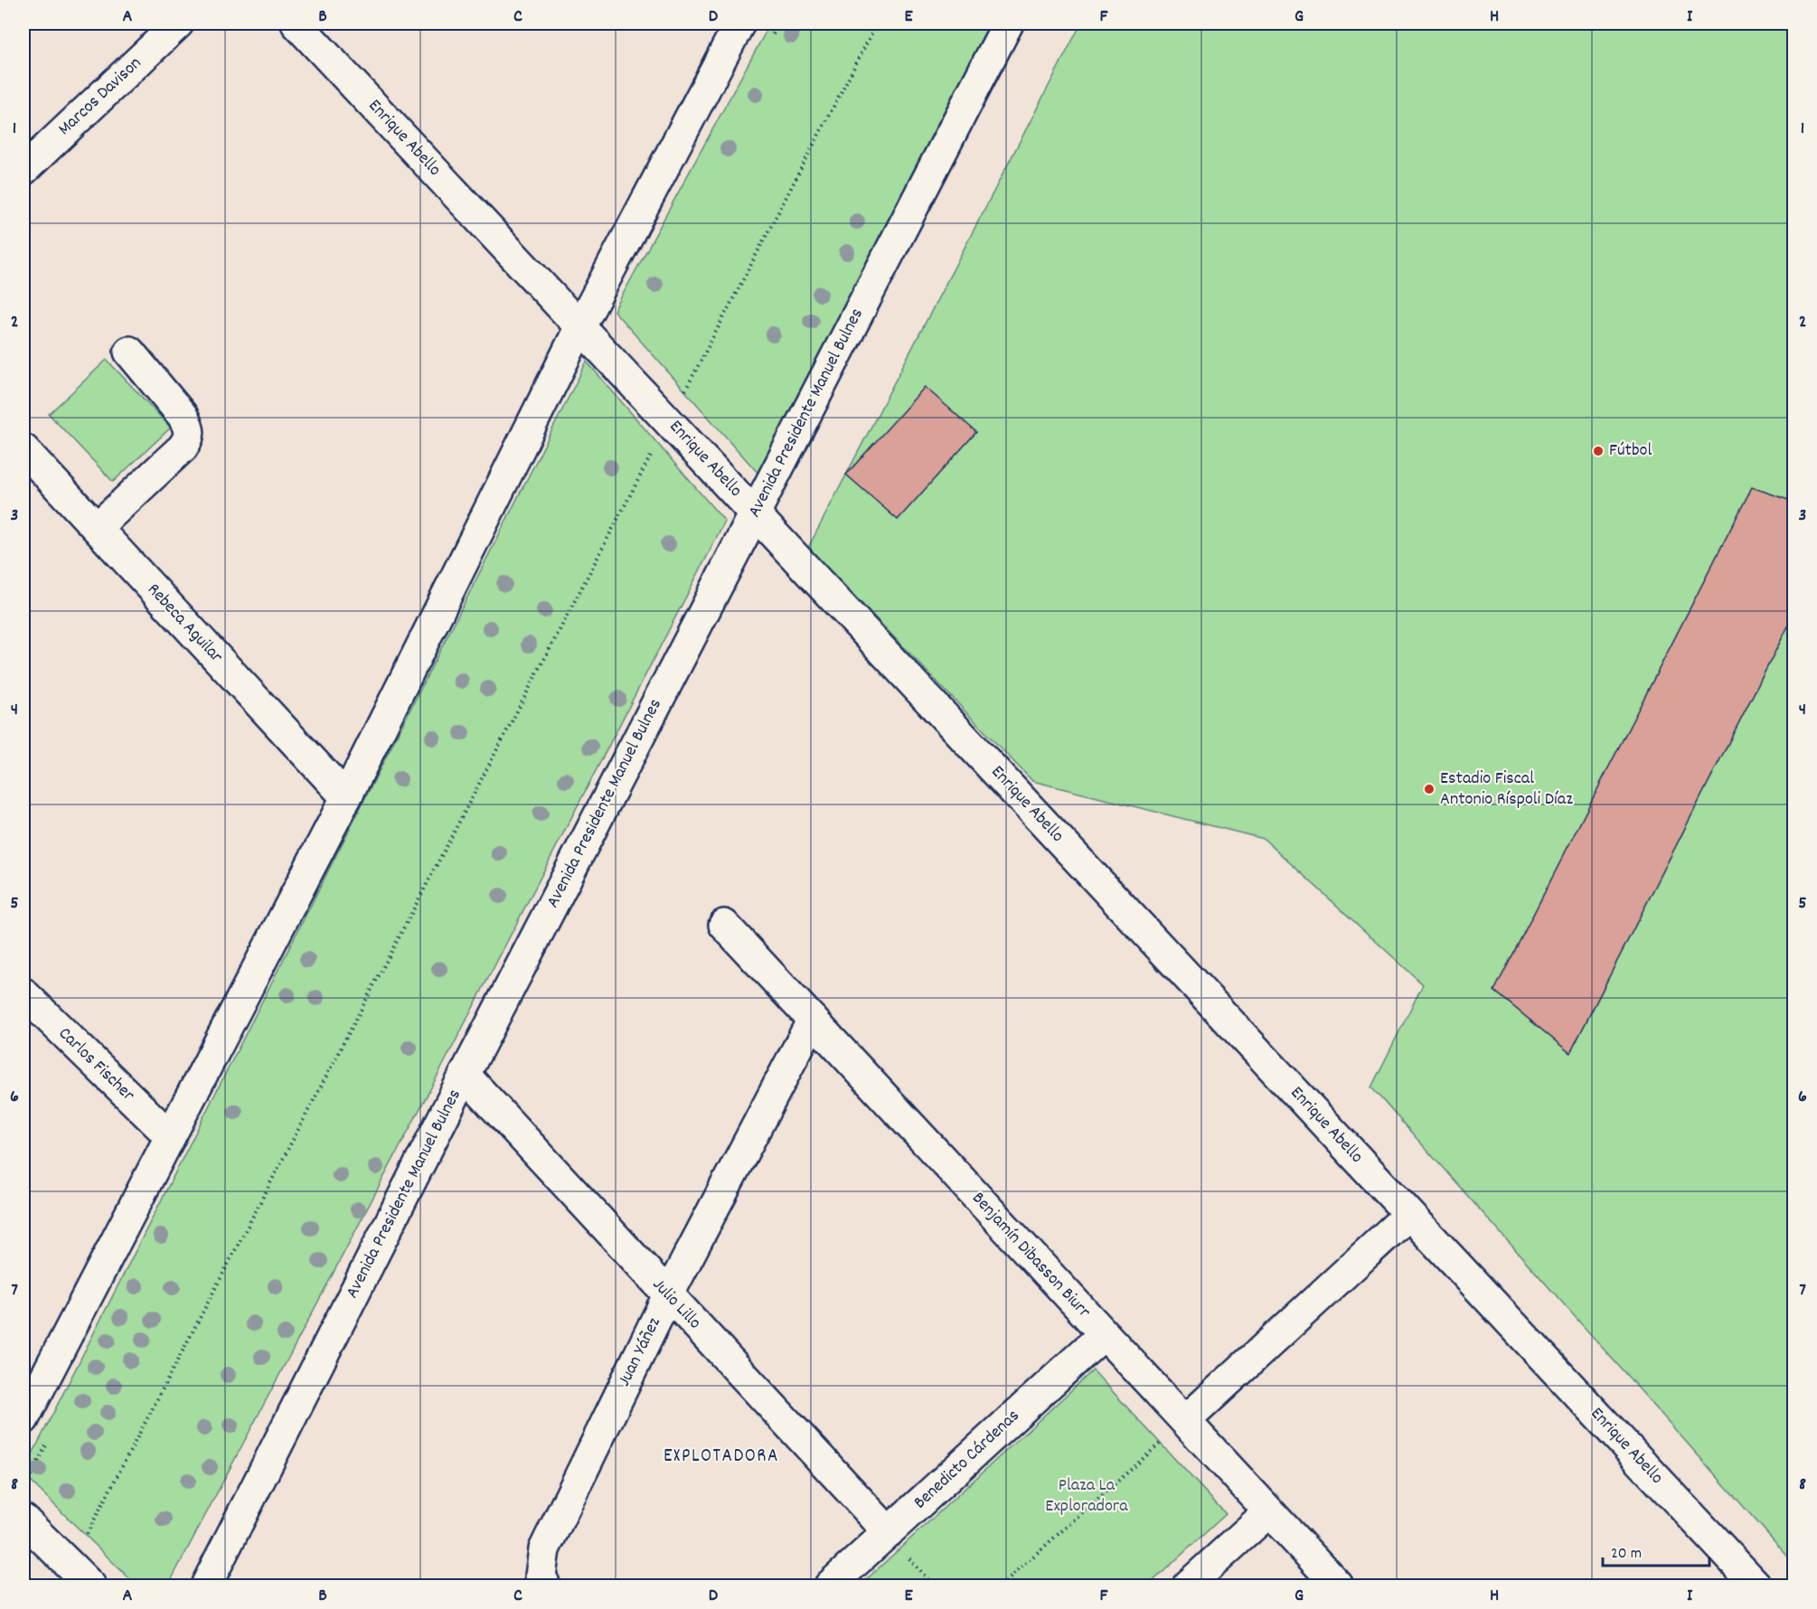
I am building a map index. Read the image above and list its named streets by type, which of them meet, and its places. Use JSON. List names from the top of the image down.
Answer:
{
  "streets": {
    "street": [
      "Marcos Davison",
      "Enrique Abello",
      "Avenida Presidente Manuel Bulnes",
      "Rebeca Aguilar",
      "Carlos Fischer",
      "Benjamín Dibasson Biurr",
      "Julio Lillo",
      "Juan Yáñez",
      "Benedicto Cárdenas"
    ]
  },
  "crossings": [
    ["Enrique Abello", "Avenida Presidente Manuel Bulnes"],
    ["Avenida Presidente Manuel Bulnes", "Julio Lillo"],
    ["Benjamín Dibasson Biurr", "Juan Yáñez"],
    ["Benjamín Dibasson Biurr", "Benedicto Cárdenas"],
    ["Julio Lillo", "Juan Yáñez"],
    ["Julio Lillo", "Benedicto Cárdenas"]
  ],
  "districts": ["EXPLOTADORA"],
  "parks": ["Plaza La Exploradora"],
  "places": ["Fútbol", "Estadio Fiscal Antonio Ríspoli Díaz"],
  "scale_bar": "20 m",
  "grid": {
    "columns": [
      "A",
      "B",
      "C",
      "D",
      "E",
      "F",
      "G",
      "H",
      "I"
    ],
    "rows": [
      "1",
      "2",
      "3",
      "4",
      "5",
      "6",
      "7",
      "8"
    ]
  }
}
